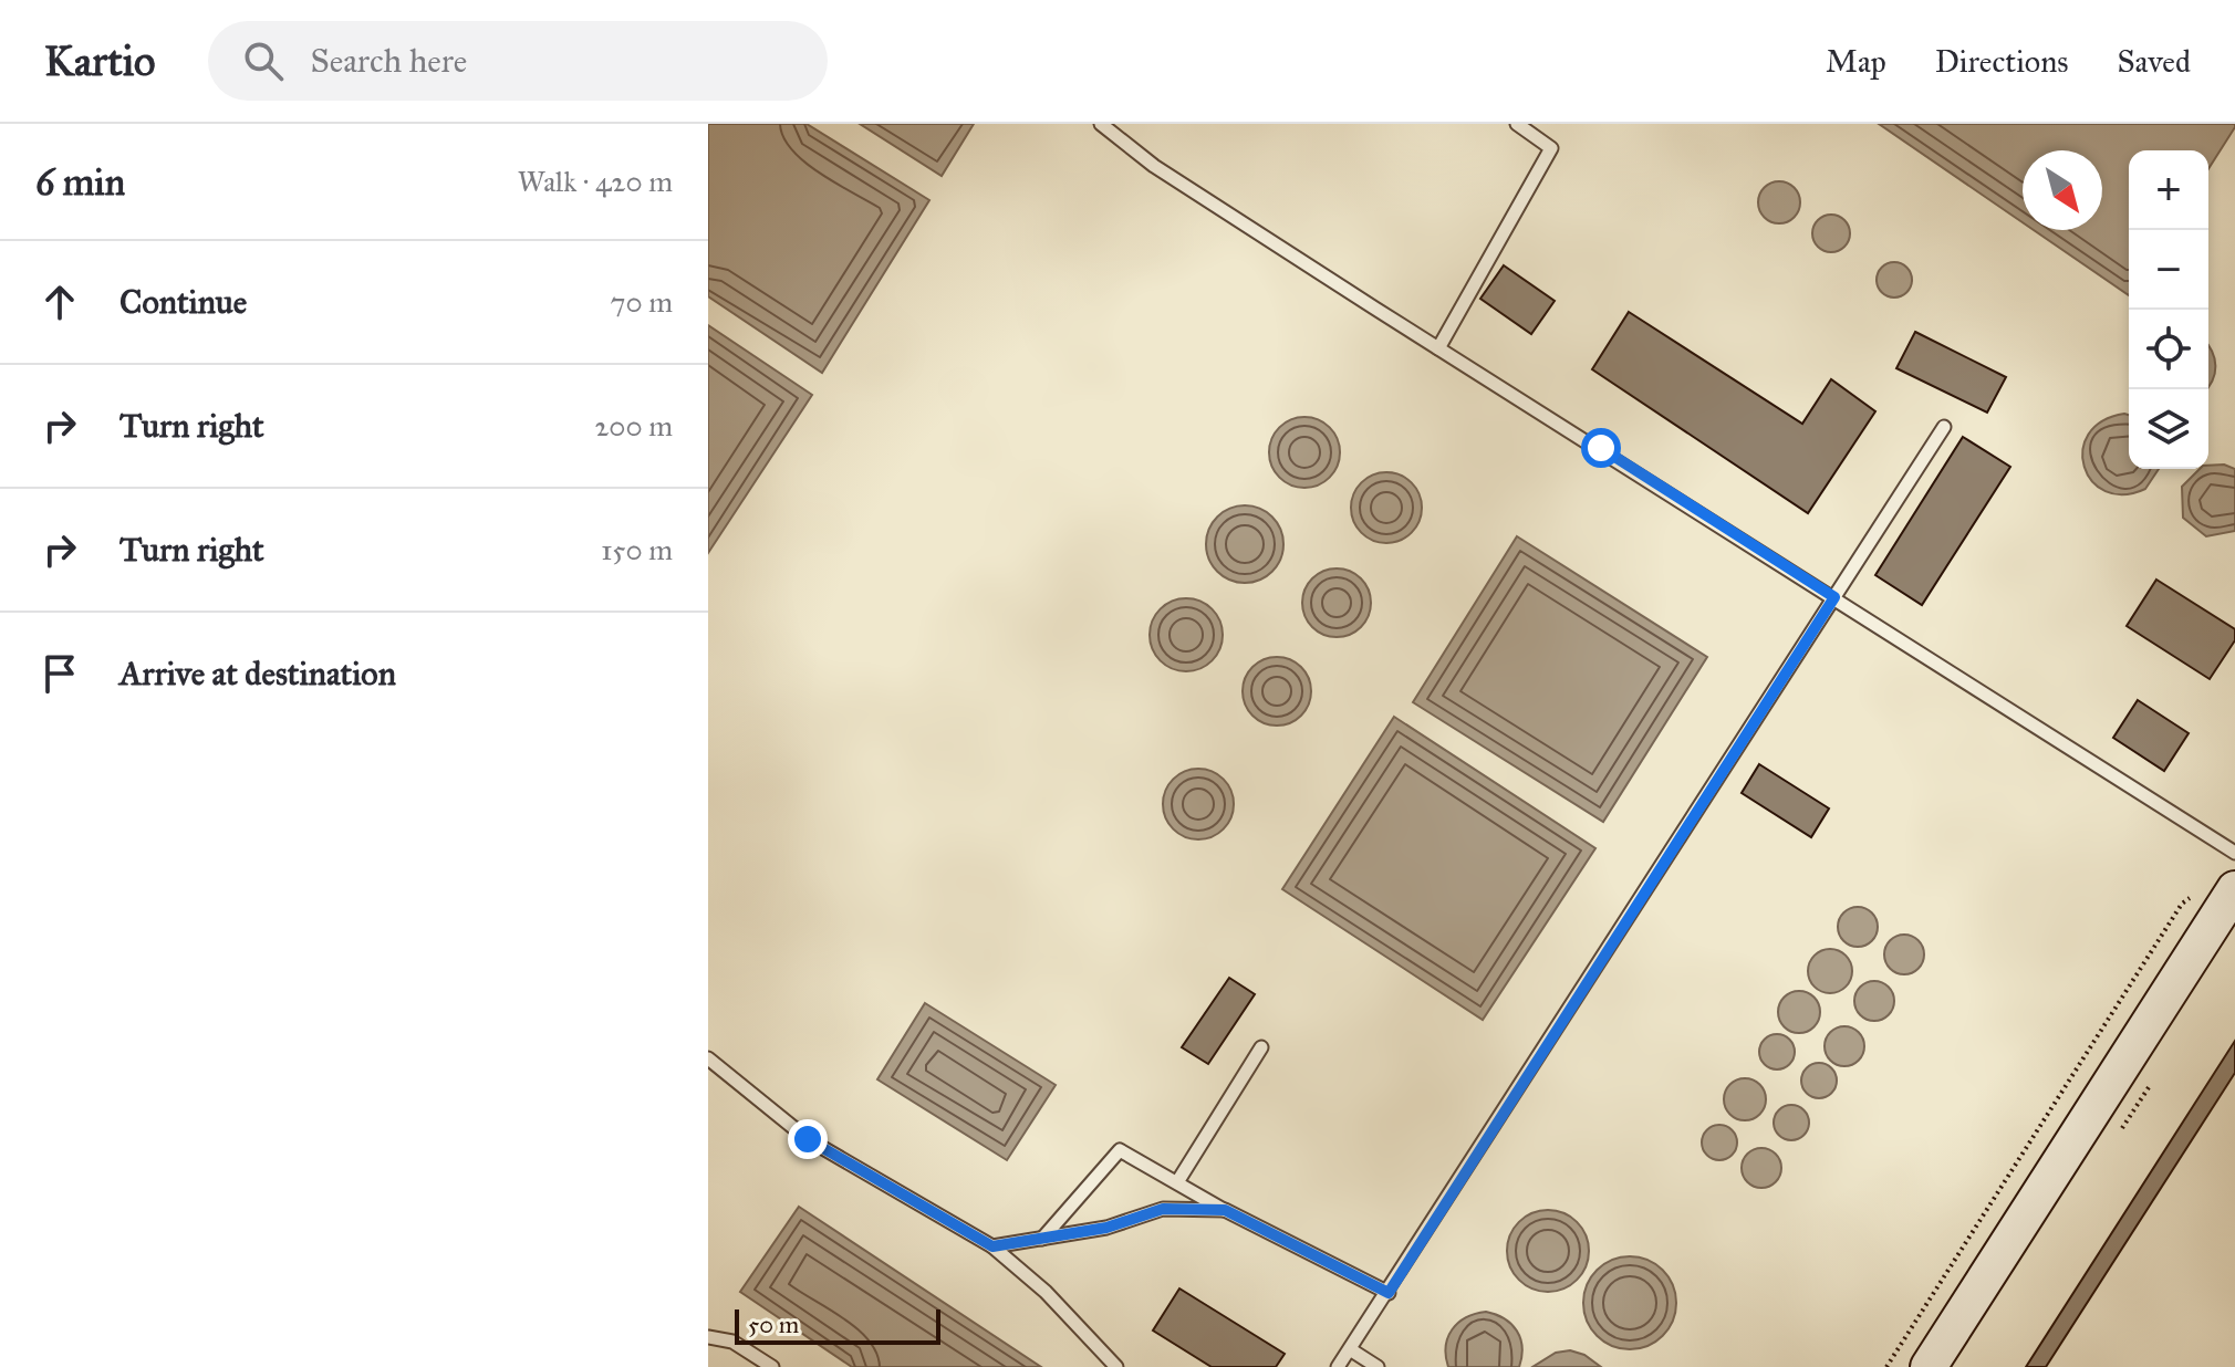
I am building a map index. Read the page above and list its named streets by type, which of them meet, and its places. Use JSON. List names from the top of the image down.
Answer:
{
  "scale_bar": "50 m",
  "north": "bottom right",
  "page": {
    "header": "Kartio",
    "search": "Search here",
    "nav": ["Map", "Directions", "Saved"],
    "heading": ["6 min", "Walk · 420 m"],
    "map_buttons": ["+", "−"],
    "list": [
      ["Continue", "70 m"],
      ["Turn right", "200 m"],
      ["Turn right", "150 m"],
      "Arrive at destination"
    ],
    "scale": "50 m"
  }
}
